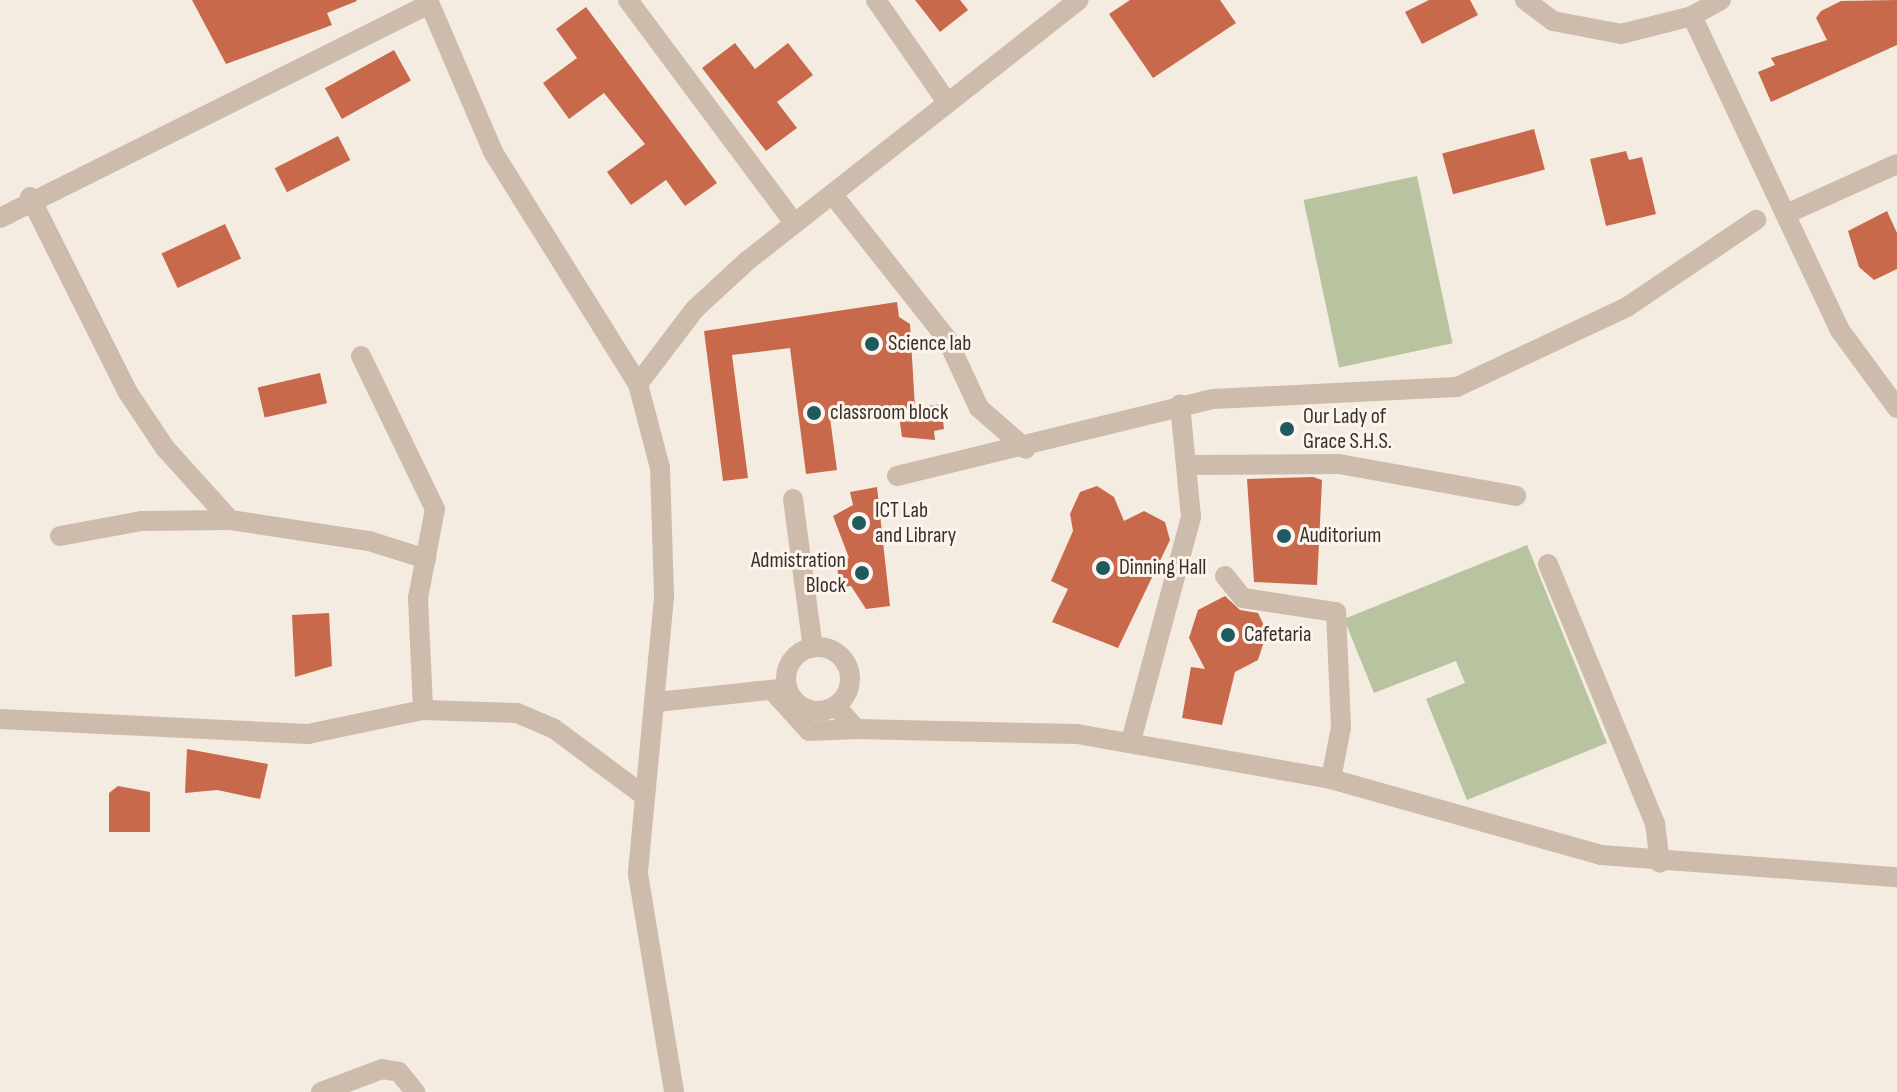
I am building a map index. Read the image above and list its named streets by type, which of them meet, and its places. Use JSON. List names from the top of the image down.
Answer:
{
  "places": [
    "Science lab",
    "classroom block",
    "Our Lady of Grace S.H.S.",
    "ICT Lab and Library",
    "Auditorium",
    "Dinning Hall",
    "Admistration Block",
    "Cafetaria"
  ]
}
